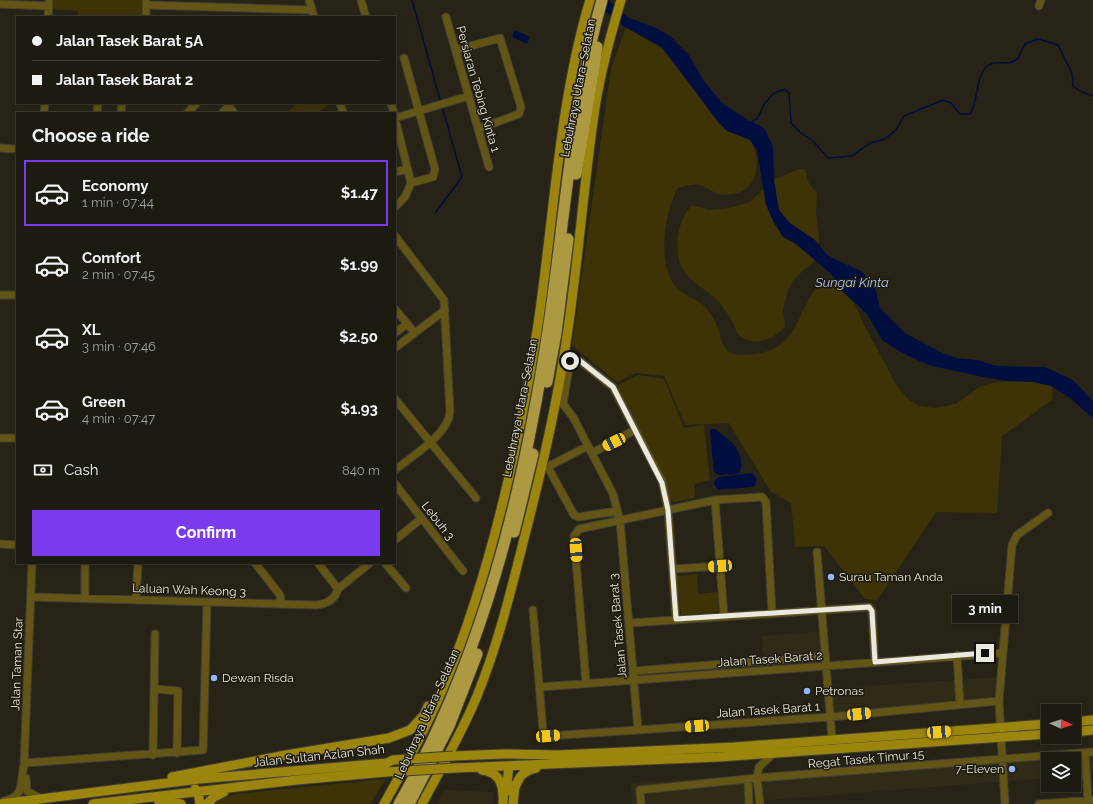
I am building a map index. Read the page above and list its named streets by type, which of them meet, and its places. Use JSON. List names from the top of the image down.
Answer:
{
  "streets": {
    "highway": ["Lebuhraya Utara–Selatan"],
    "main road": ["Jalan Sultan Azlan Shah"],
    "street": [
      "Persiaran Tebing Kinta 1",
      "Lebuh 3",
      "Laluan Wah Keong 3",
      "Jalan Tasek Barat 3",
      "Jalan Tasek Barat 2",
      "Jalan Taman Star",
      "Jalan Tasek Barat 1",
      "Regat Tasek Timur 15"
    ]
  },
  "crossings": [
    ["Laluan Wah Keong 3", "Jalan Taman Star"],
    ["Jalan Tasek Barat 3", "Jalan Tasek Barat 2"],
    ["Jalan Tasek Barat 3", "Jalan Tasek Barat 1"],
    ["Jalan Tasek Barat 2", "Jalan Tasek Barat 1"],
    ["Jalan Taman Star", "Jalan Sultan Azlan Shah"]
  ],
  "water": ["Sungai Kinta"],
  "places": [
    "Surau Taman Anda",
    "Dewan Risda",
    "Petronas",
    "7-Eleven"
  ],
  "north": "right",
  "page": {
    "banner": ["Jalan Tasek Barat 5A", "Jalan Tasek Barat 2"],
    "heading": "Choose a ride",
    "list": [
      {
        "name": "Economy",
        "note": "1 min · 07:44",
        "value": "$1.47"
      },
      {
        "name": "Comfort",
        "note": "2 min · 07:45",
        "value": "$1.99"
      },
      {
        "name": "XL",
        "note": "3 min · 07:46",
        "value": "$2.50"
      },
      {
        "name": "Green",
        "note": "4 min · 07:47",
        "value": "$1.93"
      }
    ],
    "pay": ["Cash", "840 m"],
    "buttons": "Confirm",
    "bubble": "3 min"
  }
}
